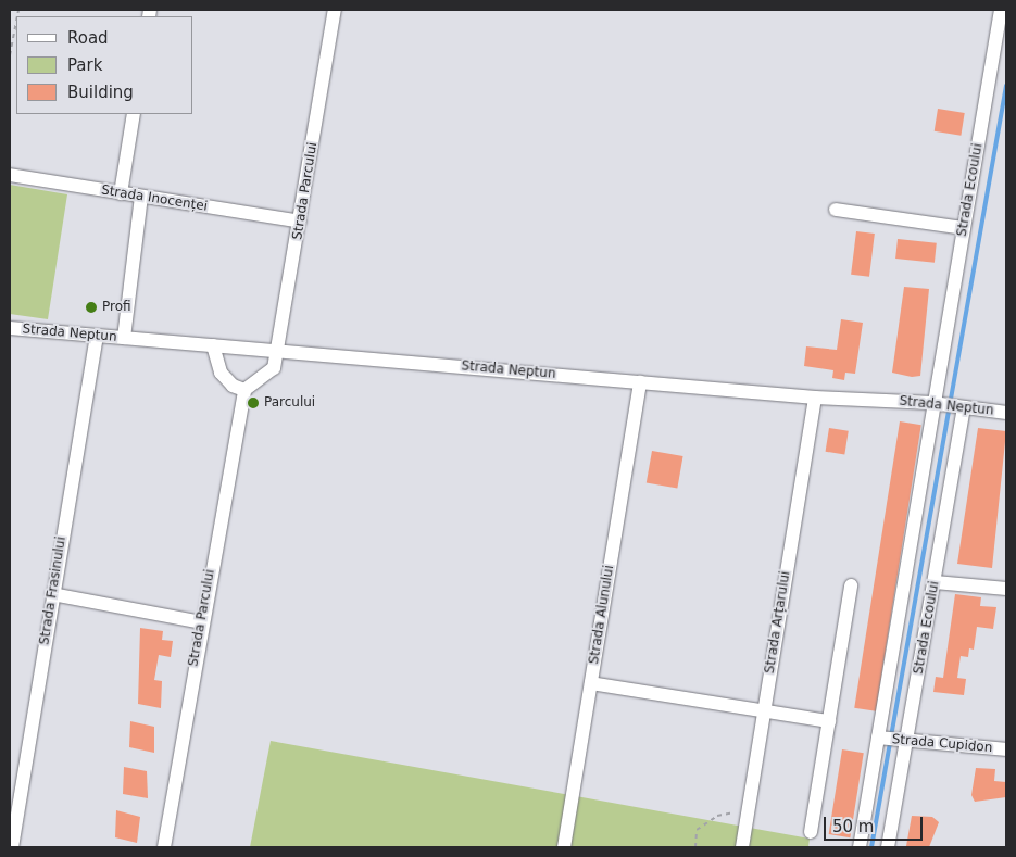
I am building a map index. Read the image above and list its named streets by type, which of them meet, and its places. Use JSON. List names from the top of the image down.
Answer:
{
  "streets": {
    "street": [
      "Strada Ecoului",
      "Strada Parcului",
      "Strada Inocenței",
      "Strada Neptun",
      "Strada Frasinului",
      "Strada Alunului",
      "Strada Arțarului",
      "Strada Cupidon"
    ]
  },
  "crossings": [
    ["Strada Ecoului", "Strada Neptun"],
    ["Strada Ecoului", "Strada Cupidon"],
    ["Strada Parcului", "Strada Inocenței"],
    ["Strada Parcului", "Strada Neptun"],
    ["Strada Neptun", "Strada Frasinului"],
    ["Strada Neptun", "Strada Alunului"],
    ["Strada Neptun", "Strada Arțarului"]
  ],
  "places": ["Profi", "Parcului"],
  "legend": ["Road", "Park", "Building"],
  "scale_bar": "50 m"
}
